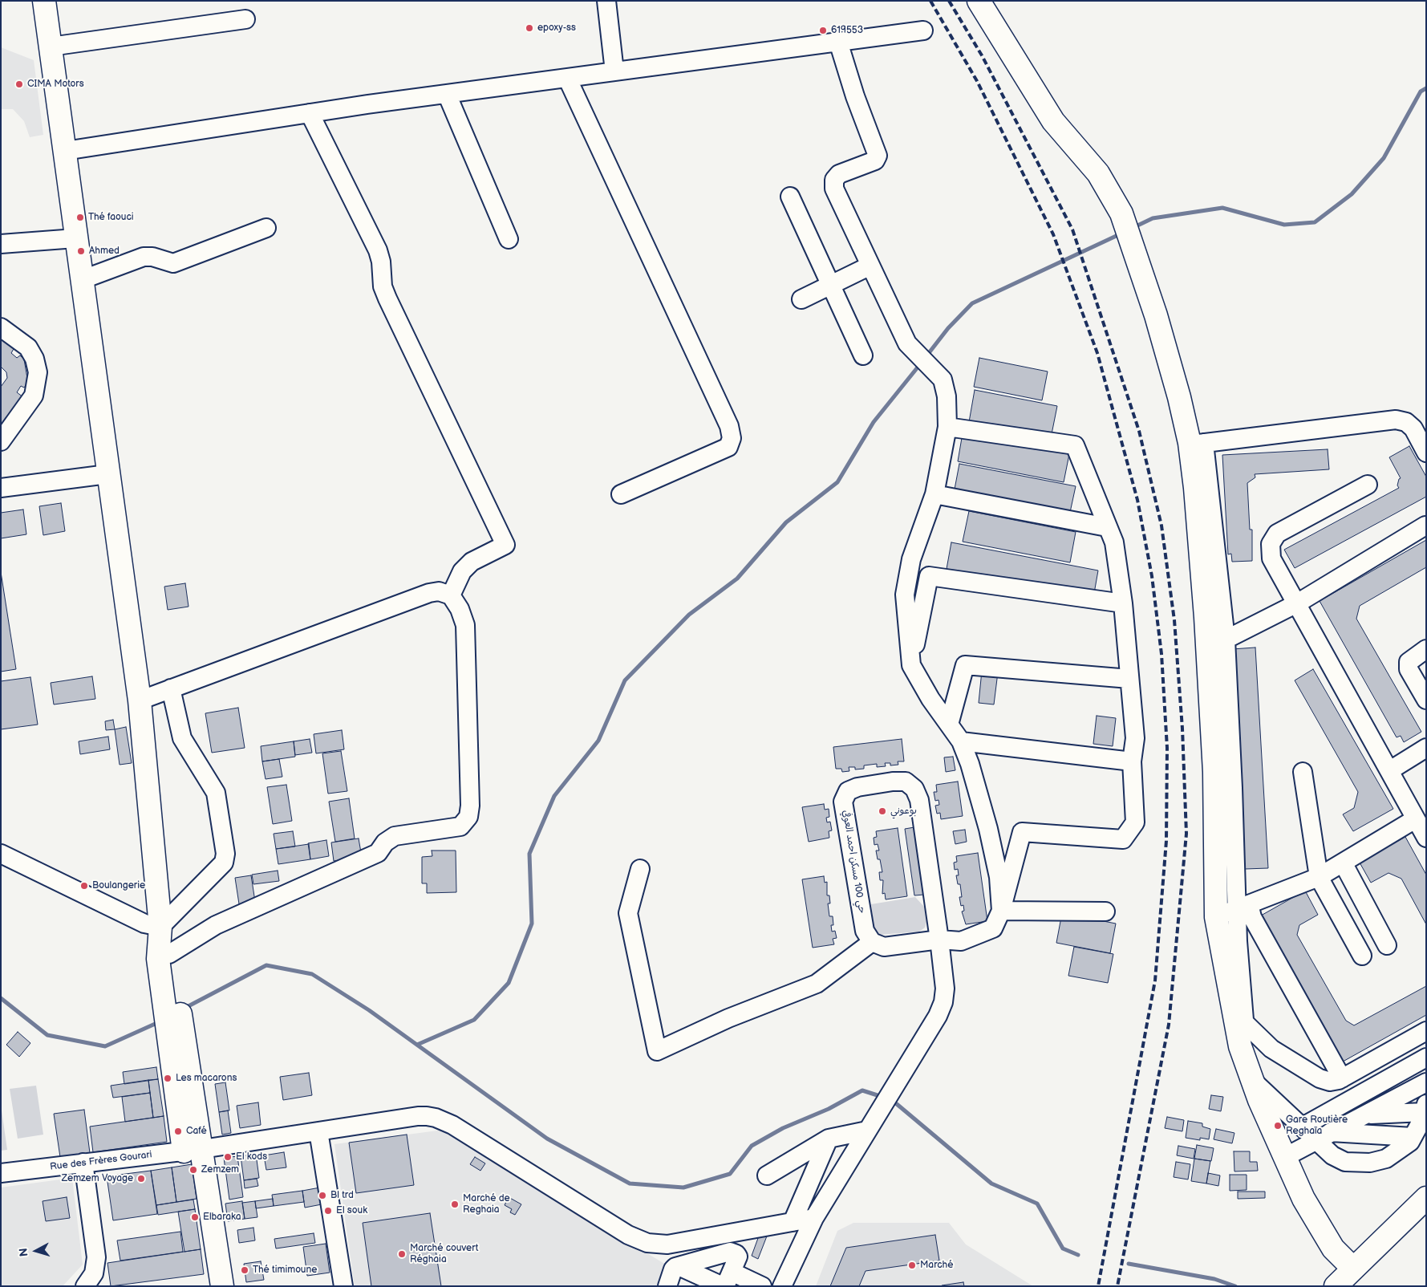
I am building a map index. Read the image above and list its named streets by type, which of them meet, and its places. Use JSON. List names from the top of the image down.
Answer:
{
  "streets": {
    "street": ["حي 100 مسكن احمد العوفي", "Rue des Frères Gourari"]
  },
  "places": [
    "epoxy-ss",
    "619553",
    "CIMA Motors",
    "Thé faouci",
    "Ahmed",
    "بوعوني",
    "Boulangerie",
    "Les macarons",
    "Gare Routière Reghaïa",
    "Café",
    "El kods",
    "Zemzem",
    "Zemzem Voyage",
    "Bl trd",
    "Marché de Reghaia",
    "El souk",
    "Elbaraka",
    "Marché couvert Réghaia",
    "Marché",
    "Thé timimoune"
  ],
  "north": "left"
}
